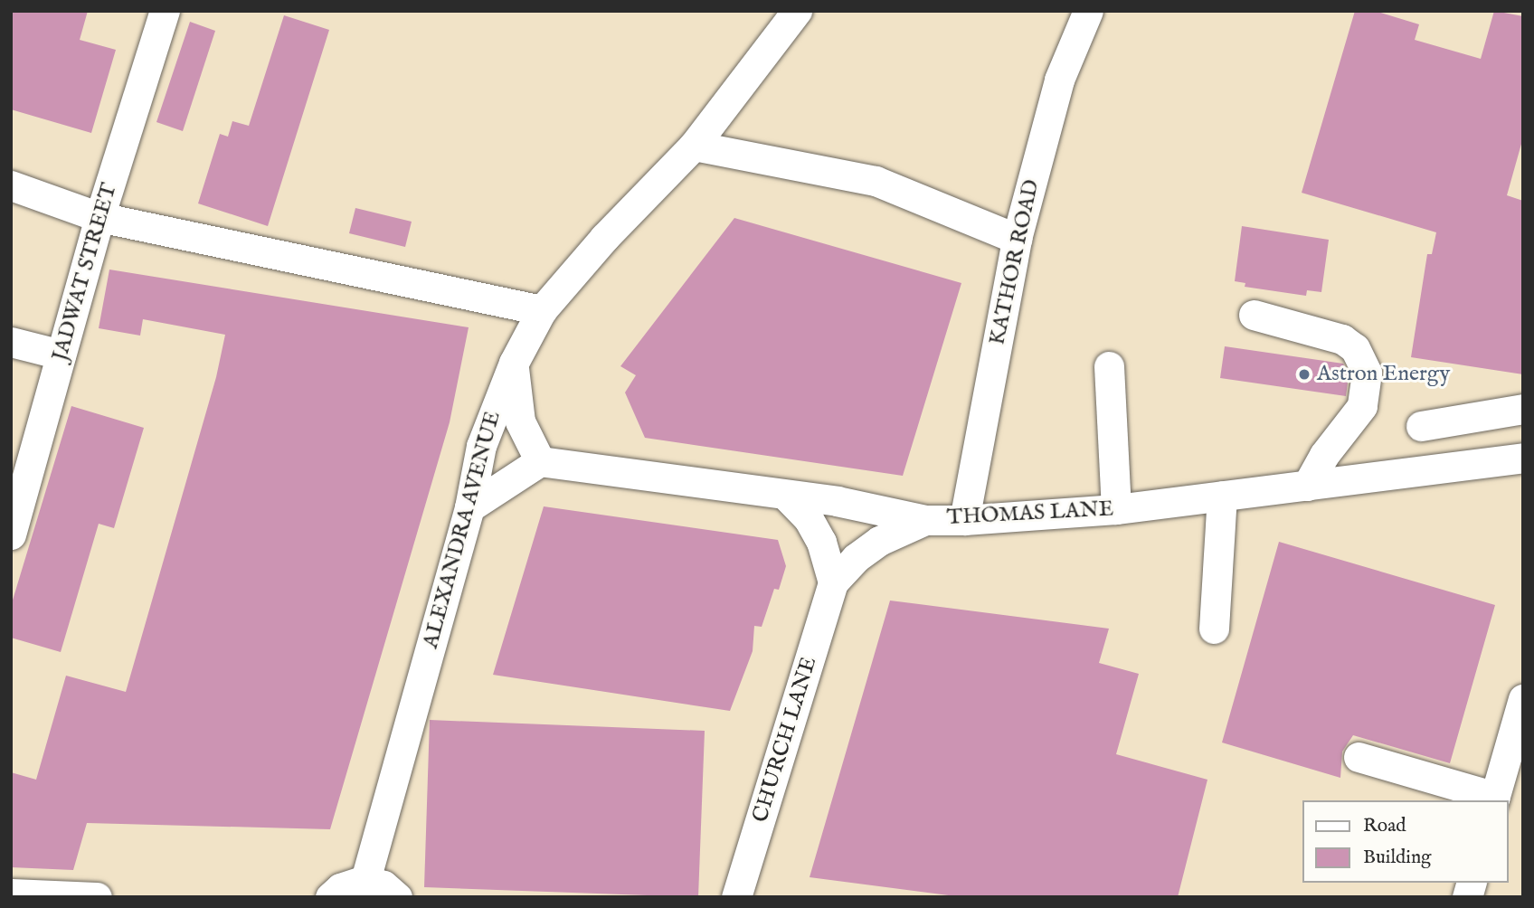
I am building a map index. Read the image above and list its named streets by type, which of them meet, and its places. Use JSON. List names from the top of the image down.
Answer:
{
  "streets": {
    "street": [
      "KATHOR ROAD",
      "JADWAT STREET",
      "THOMAS LANE",
      "ALEXANDRA AVENUE",
      "CHURCH LANE"
    ]
  },
  "crossings": [
    ["KATHOR ROAD", "THOMAS LANE"],
    ["THOMAS LANE", "CHURCH LANE"]
  ],
  "places": ["Astron Energy"],
  "legend": ["Road", "Building"]
}
